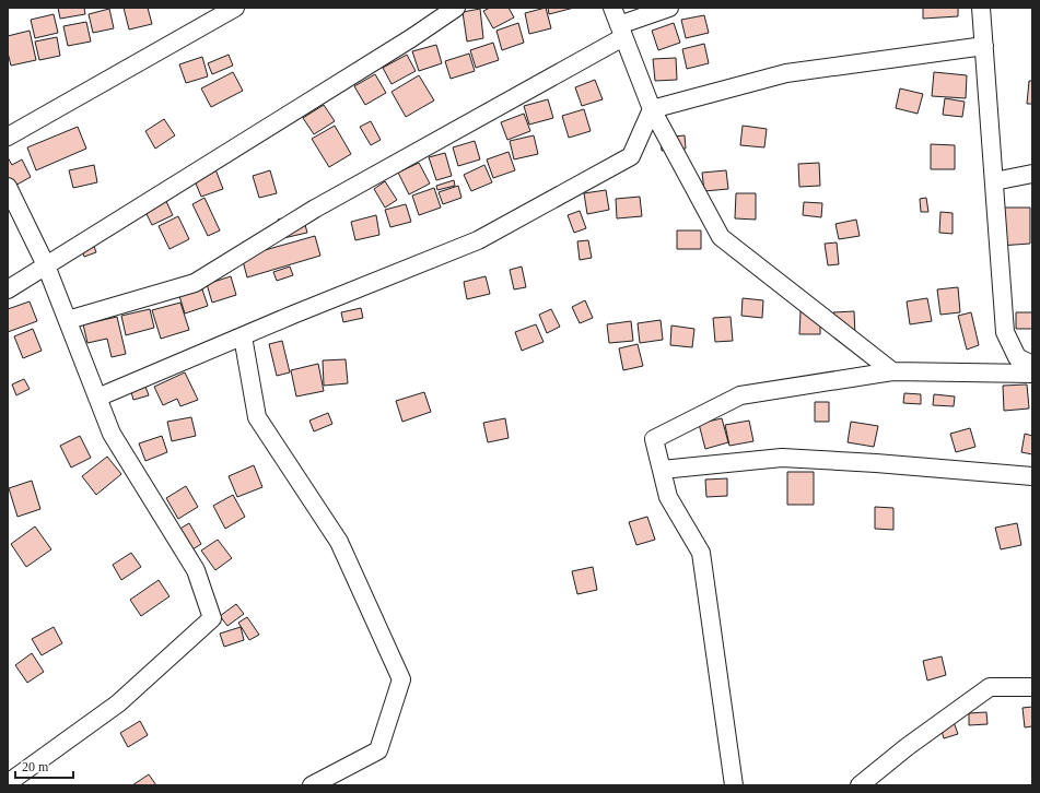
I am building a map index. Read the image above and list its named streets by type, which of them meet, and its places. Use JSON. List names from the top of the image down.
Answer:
{
  "scale_bar": "20 m"
}
